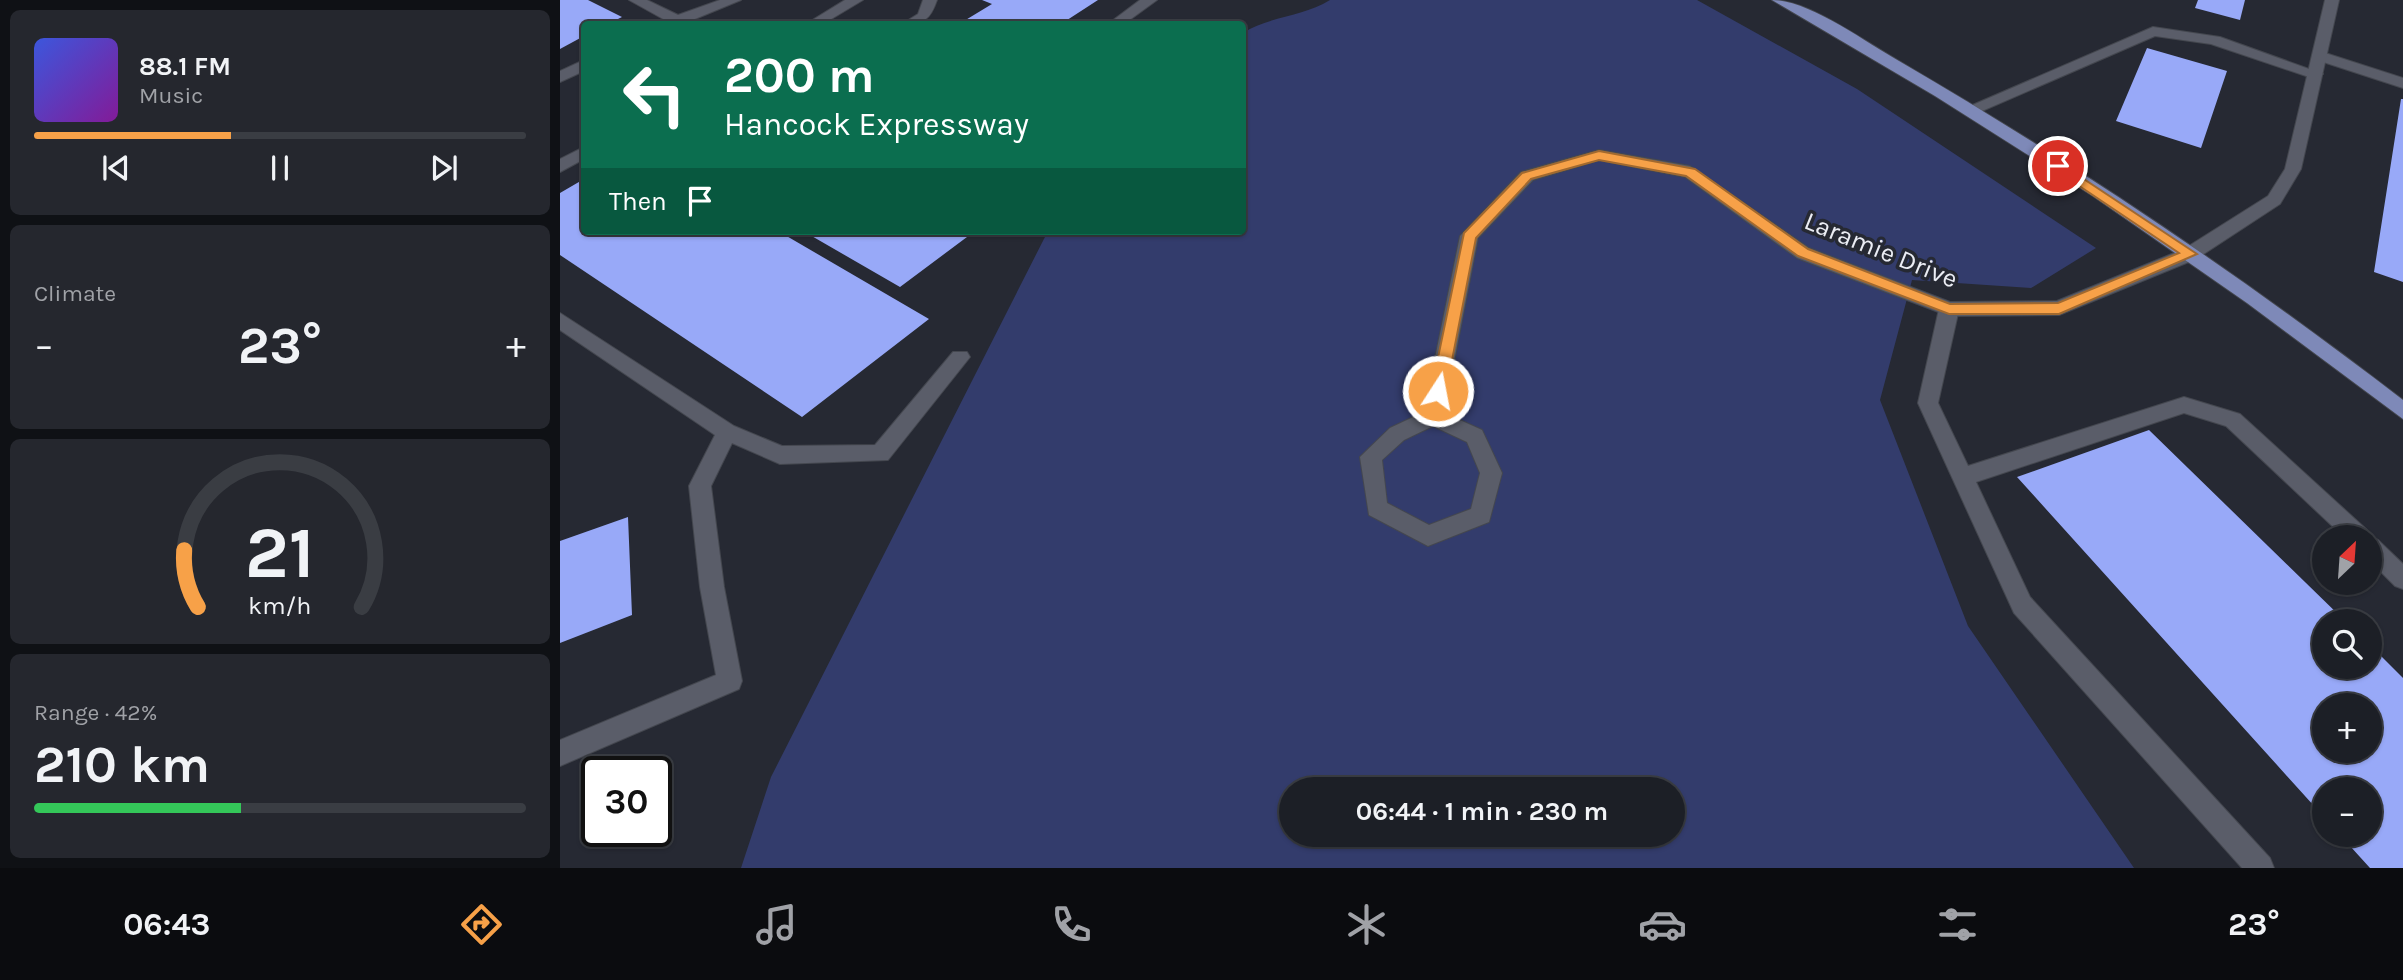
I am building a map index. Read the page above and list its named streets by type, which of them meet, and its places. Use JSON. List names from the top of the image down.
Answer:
{
  "streets": {
    "street": ["Laramie Drive"]
  },
  "north": "top right",
  "page": {
    "turn": ["200 m", "Hancock Expressway"],
    "song": ["88.1 FM", "Music"],
    "then": "Then",
    "tile": [
      "Climate",
      ["Range · 42%", "210 km"]
    ],
    "heat": ["−", "23°", "+"],
    "map_buttons": ["+", "−"],
    "limit": "30",
    "trip": "06:44 · 1 min · 230 m",
    "tabs": ["06:43", "23°"],
    "gauge": ["21", "km/h"]
  }
}
